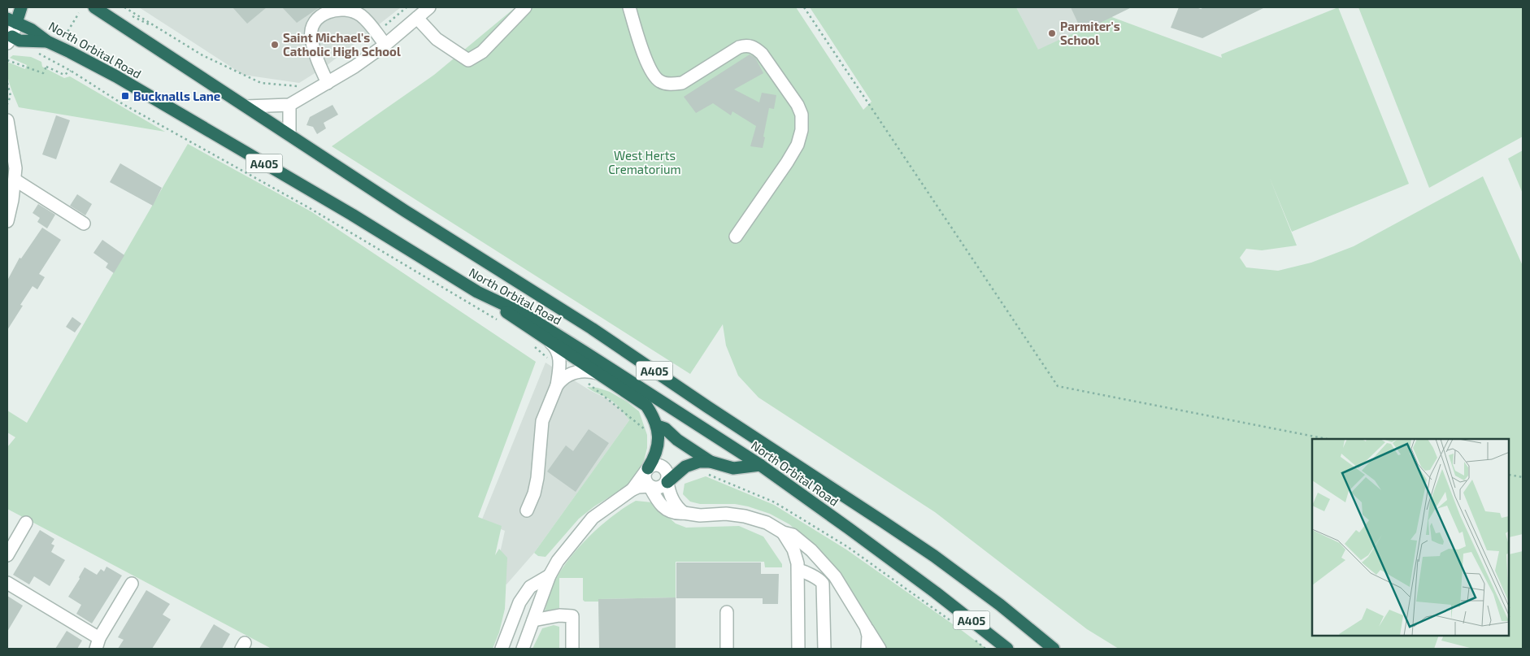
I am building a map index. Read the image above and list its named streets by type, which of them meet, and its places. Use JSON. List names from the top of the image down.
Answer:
{
  "streets": {
    "highway": ["North Orbital Road", "A405"]
  },
  "crossings": [
    ["North Orbital Road", "A405"]
  ],
  "parks": ["West Herts Crematorium"],
  "places": {
    "other": ["Parmiter's School", "Saint Michael's Catholic High School"],
    "transit": ["Bucknalls Lane"]
  }
}
